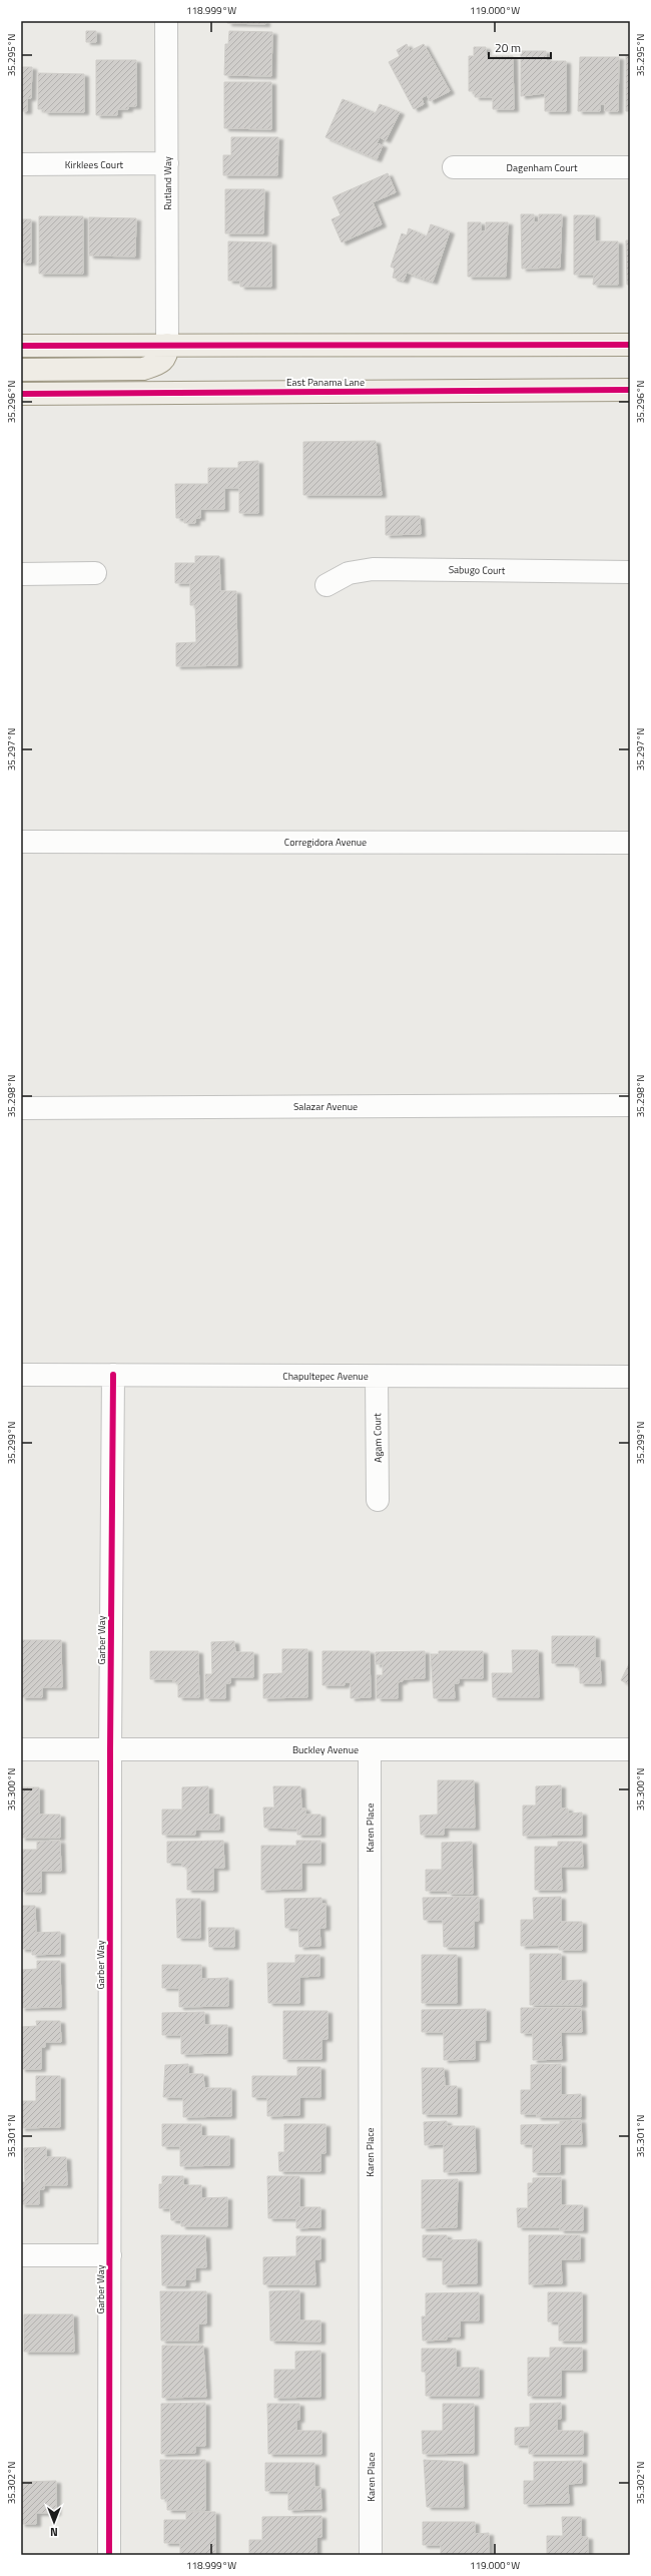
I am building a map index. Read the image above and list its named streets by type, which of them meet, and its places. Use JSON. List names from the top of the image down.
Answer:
{
  "streets": {
    "main road": ["East Panama Lane"],
    "street": [
      "Kirklees Court",
      "Dagenham Court",
      "Rutland Way",
      "Sabugo Court",
      "Corregidora Avenue",
      "Salazar Avenue",
      "Chapultepec Avenue",
      "Agam Court",
      "Garber Way",
      "Buckley Avenue",
      "Karen Place"
    ]
  },
  "crossings": [
    ["Kirklees Court", "Rutland Way"],
    ["Chapultepec Avenue", "Agam Court"],
    ["Chapultepec Avenue", "Garber Way"],
    ["Garber Way", "Buckley Avenue"],
    ["Buckley Avenue", "Karen Place"]
  ],
  "scale_bar": "20 m",
  "north": "bottom",
  "coordinates": [
    "118.999°W",
    "119.000°W",
    "35.295°N",
    "35.296°N",
    "35.297°N",
    "35.298°N",
    "35.299°N",
    "35.300°N",
    "35.301°N",
    "35.302°N"
  ]
}
